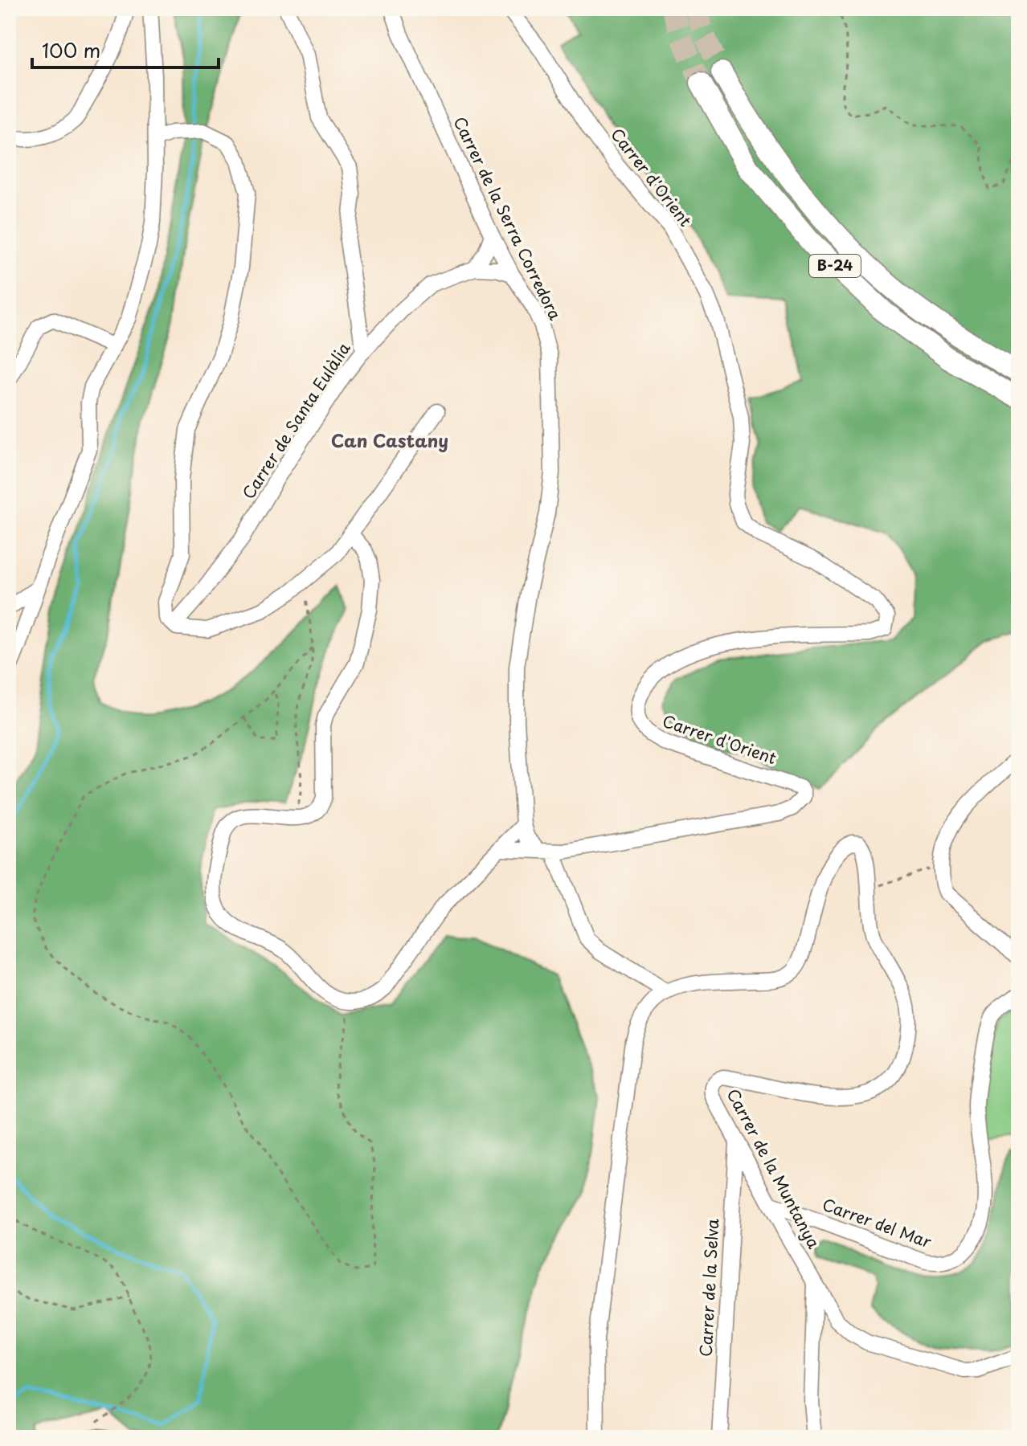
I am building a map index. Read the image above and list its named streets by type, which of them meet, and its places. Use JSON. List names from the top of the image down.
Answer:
{
  "streets": {
    "highway": ["B-24"],
    "street": [
      "Carrer d'Orient",
      "Carrer de la Serra Corredora",
      "Carrer de Santa Eulàlia",
      "Carrer de la Muntanya",
      "Carrer del Mar",
      "Carrer de la Selva"
    ]
  },
  "crossings": [
    ["Carrer de la Serra Corredora", "Carrer de Santa Eulàlia"],
    ["Carrer de la Muntanya", "Carrer del Mar"],
    ["Carrer de la Muntanya", "Carrer de la Selva"]
  ],
  "districts": ["Can Castany"],
  "scale_bar": "100 m"
}
